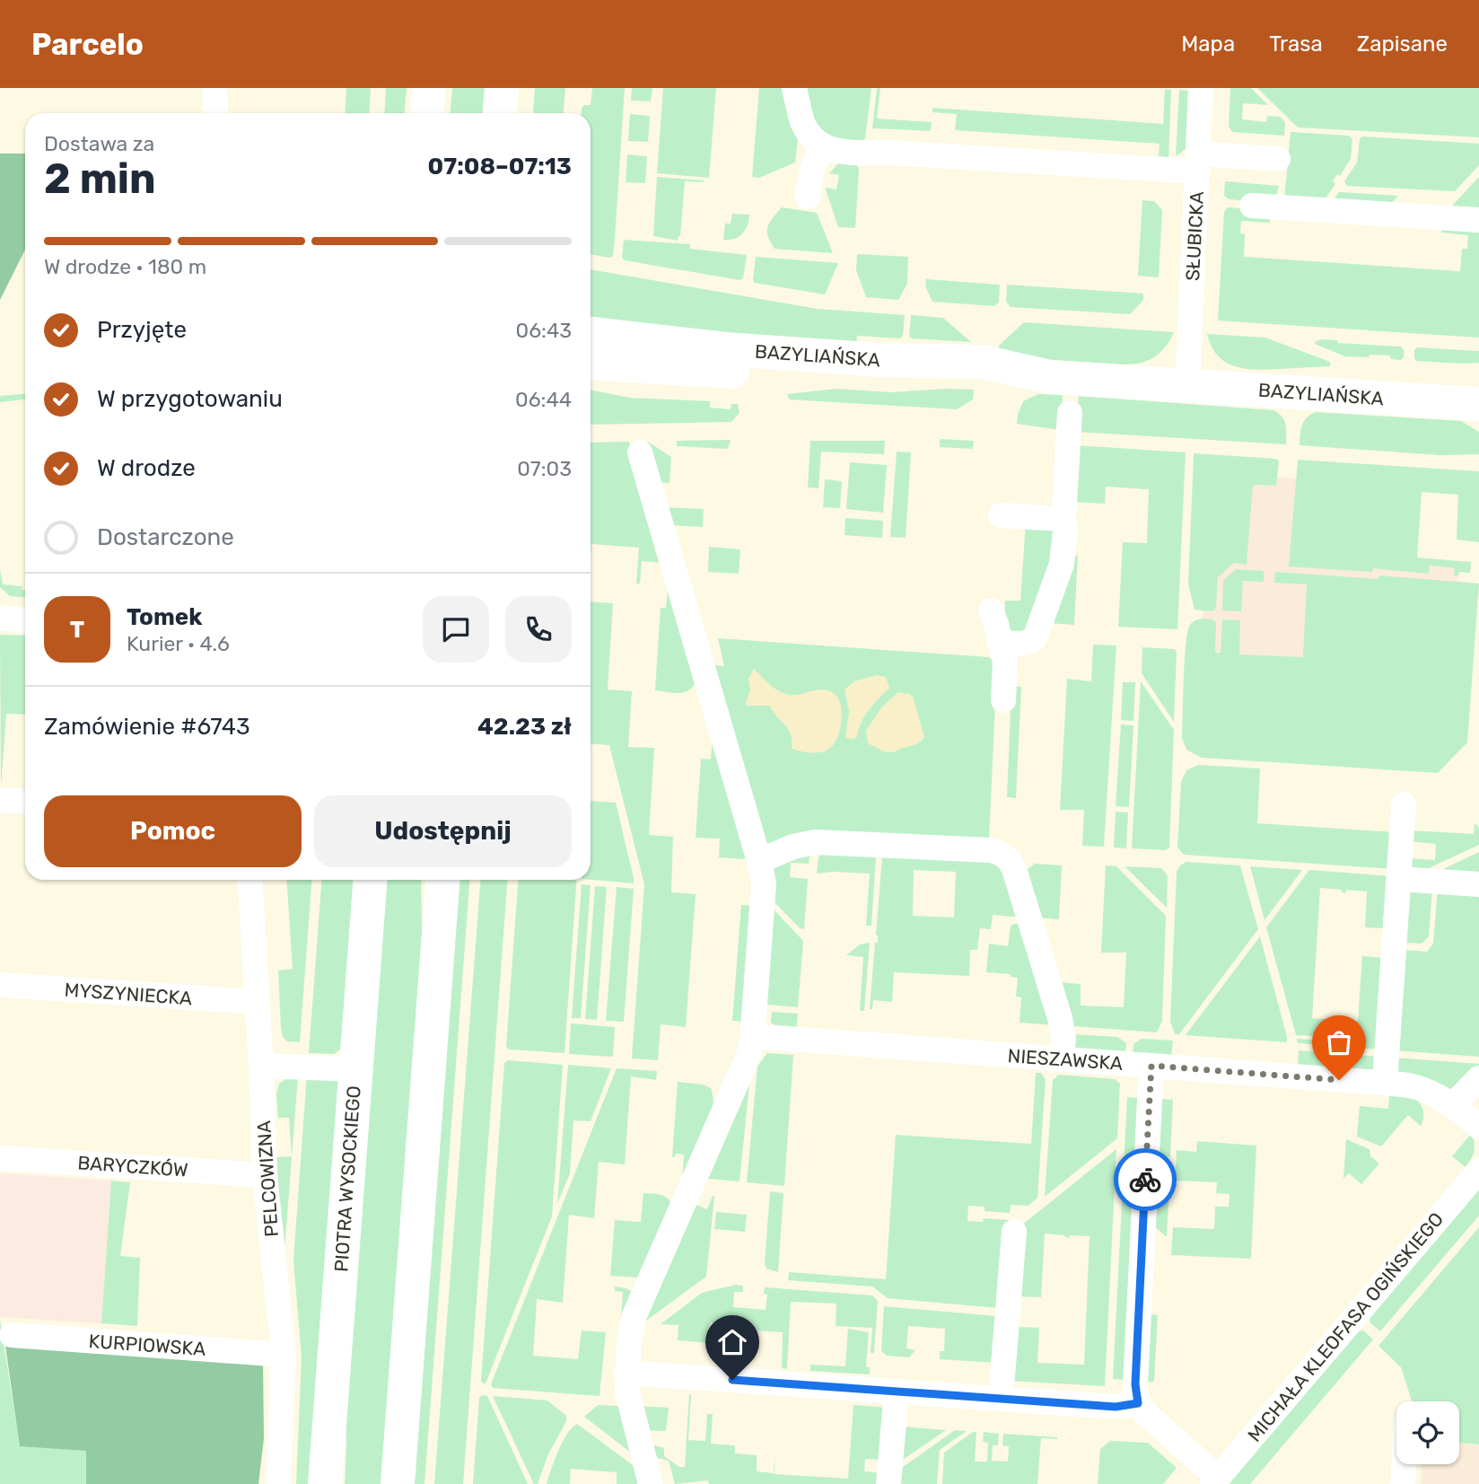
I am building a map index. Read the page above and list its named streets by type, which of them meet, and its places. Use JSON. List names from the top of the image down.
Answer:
{
  "streets": {
    "main road": ["BAZYLIAŃSKA", "PIOTRA WYSOCKIEGO"],
    "street": [
      "SŁUBICKA",
      "MYSZYNIECKA",
      "NIESZAWSKA",
      "BARYCZKÓW",
      "PELCOWIZNA",
      "MICHAŁA KLEOFASA OGIŃSKIEGO",
      "KURPIOWSKA"
    ]
  },
  "crossings": [
    ["SŁUBICKA", "BAZYLIAŃSKA"],
    ["MYSZYNIECKA", "PELCOWIZNA"],
    ["BARYCZKÓW", "PELCOWIZNA"],
    ["PELCOWIZNA", "KURPIOWSKA"]
  ],
  "page": {
    "header": "Parcelo",
    "nav": ["Mapa", "Trasa", "Zapisane"],
    "heading": ["2 min", "Dostawa za", "07:08–07:13"],
    "panel": [
      "Tomek",
      "Kurier · 4.6",
      "Zamówienie #6743",
      "42.23 zł"
    ],
    "bar": "W drodze · 180 m",
    "list": [
      ["Przyjęte", "06:43"],
      ["W przygotowaniu", "06:44"],
      ["W drodze", "07:03"],
      "Dostarczone"
    ],
    "round": "T",
    "buttons": ["Pomoc", "Udostępnij"]
  }
}
